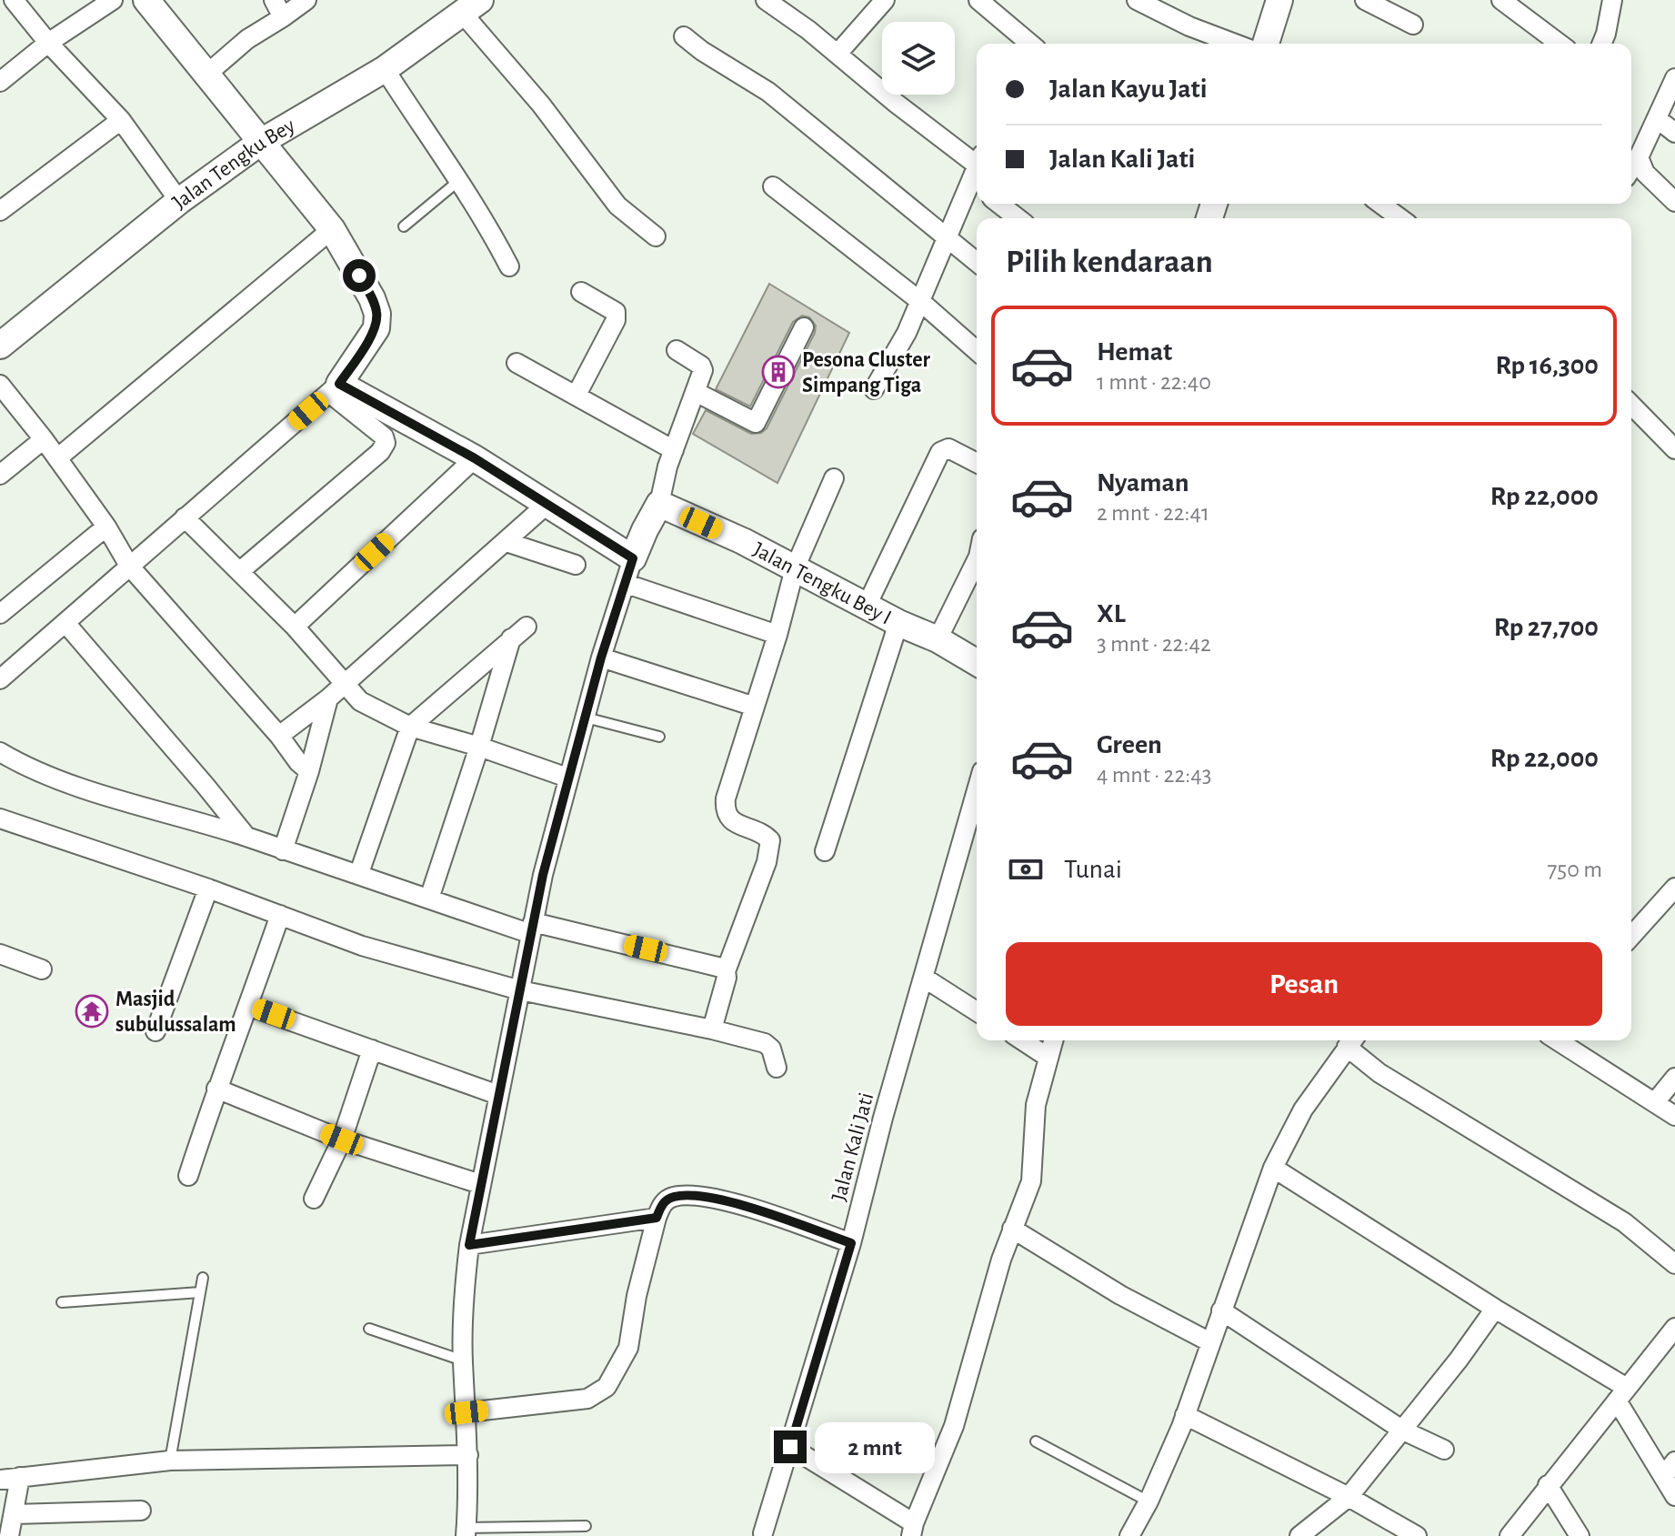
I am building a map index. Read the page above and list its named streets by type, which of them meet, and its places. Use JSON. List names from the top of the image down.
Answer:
{
  "streets": {
    "street": ["Jalan Tengku Bey", "Jalan Tengku Bey I", "Jalan Kali Jati"]
  },
  "places": {
    "building": ["Pesona Cluster Simpang Tiga"],
    "temple": ["Masjid subulussalam"]
  },
  "page": {
    "banner": ["Jalan Kayu Jati", "Jalan Kali Jati"],
    "heading": "Pilih kendaraan",
    "list": [
      {
        "name": "Hemat",
        "note": "1 mnt · 22:40",
        "value": "Rp 16,300"
      },
      {
        "name": "Nyaman",
        "note": "2 mnt · 22:41",
        "value": "Rp 22,000"
      },
      {
        "name": "XL",
        "note": "3 mnt · 22:42",
        "value": "Rp 27,700"
      },
      {
        "name": "Green",
        "note": "4 mnt · 22:43",
        "value": "Rp 22,000"
      }
    ],
    "pay": ["Tunai", "750 m"],
    "buttons": "Pesan",
    "bubble": "2 mnt"
  }
}
